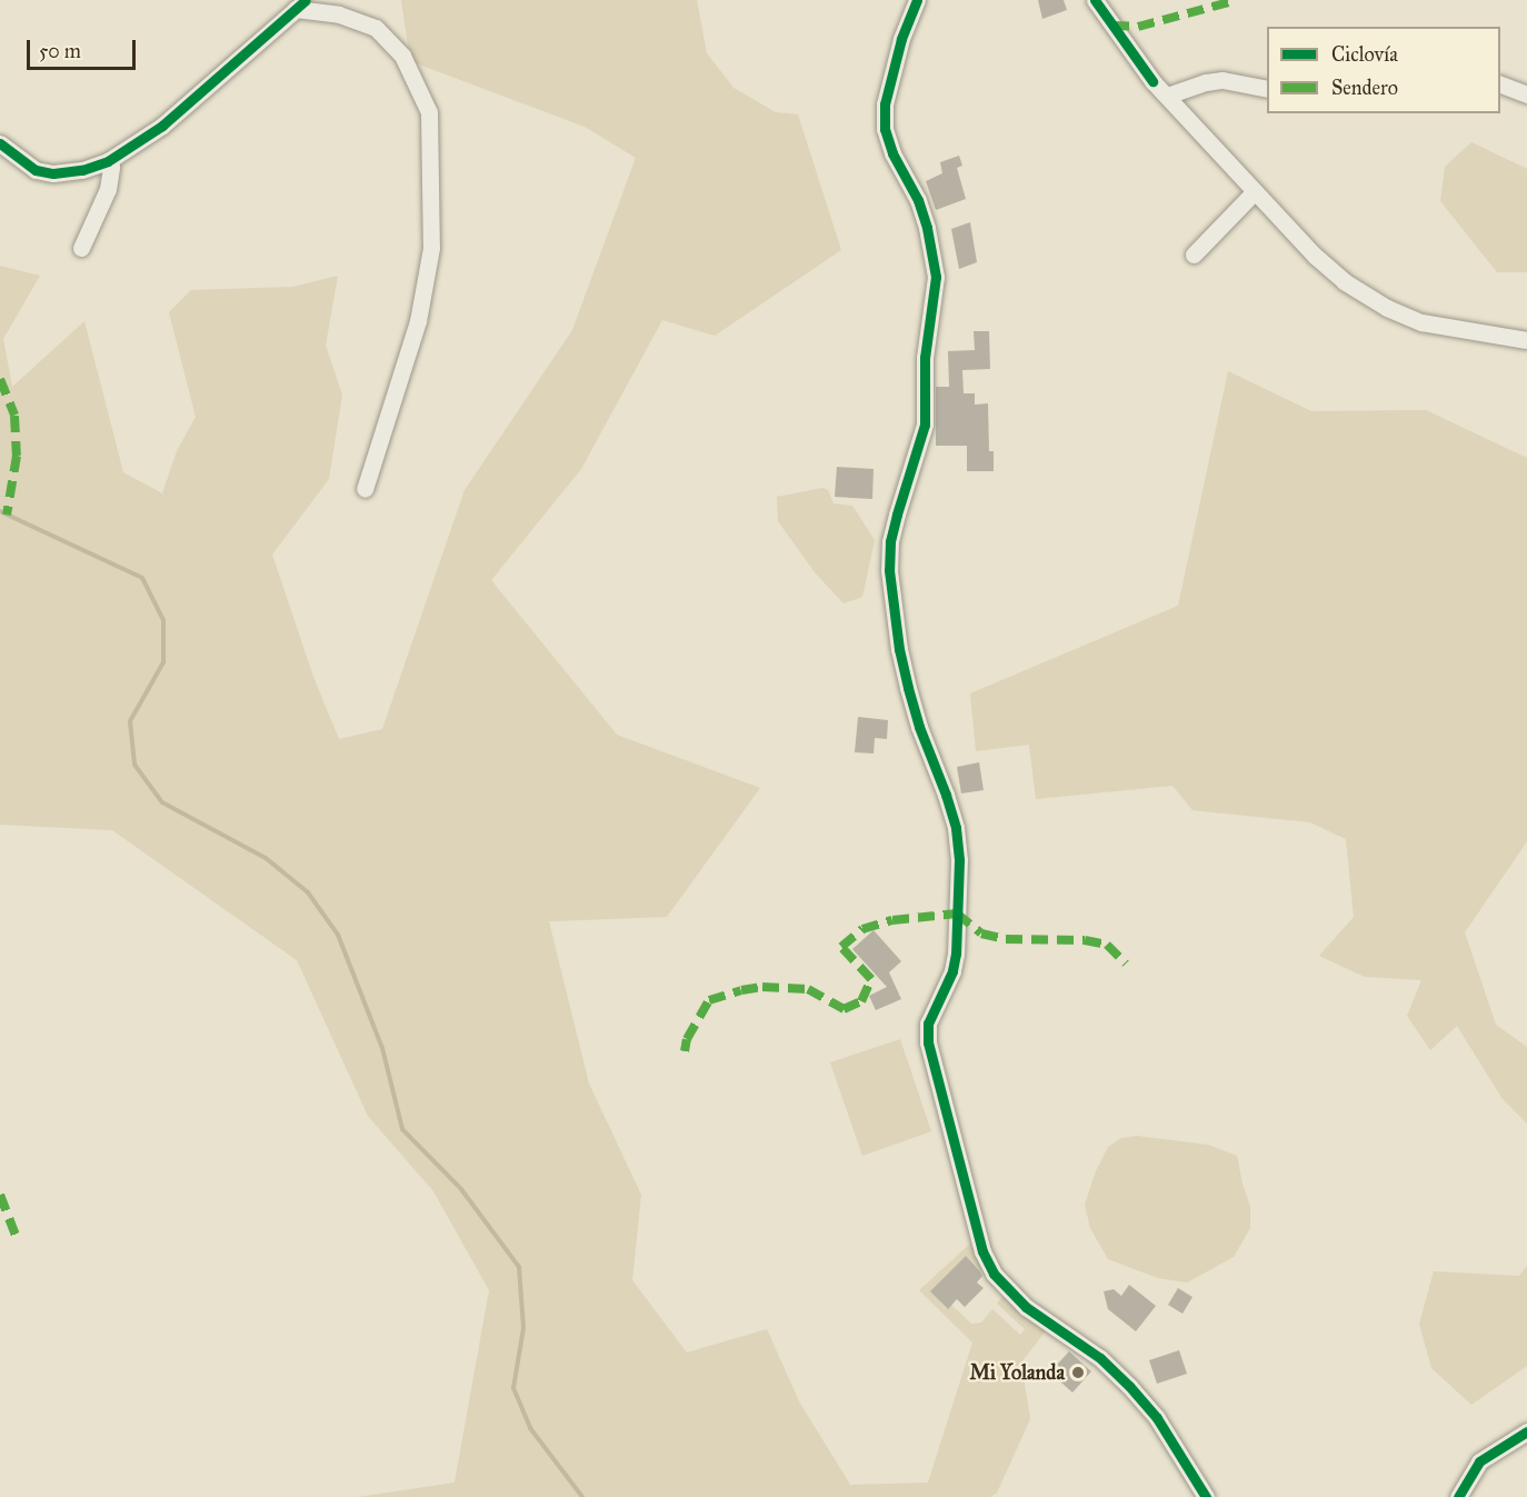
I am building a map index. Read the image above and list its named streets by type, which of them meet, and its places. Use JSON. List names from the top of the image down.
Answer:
{
  "places": ["Mi Yolanda"],
  "legend": ["Ciclovía", "Sendero"],
  "scale_bar": "50 m"
}
